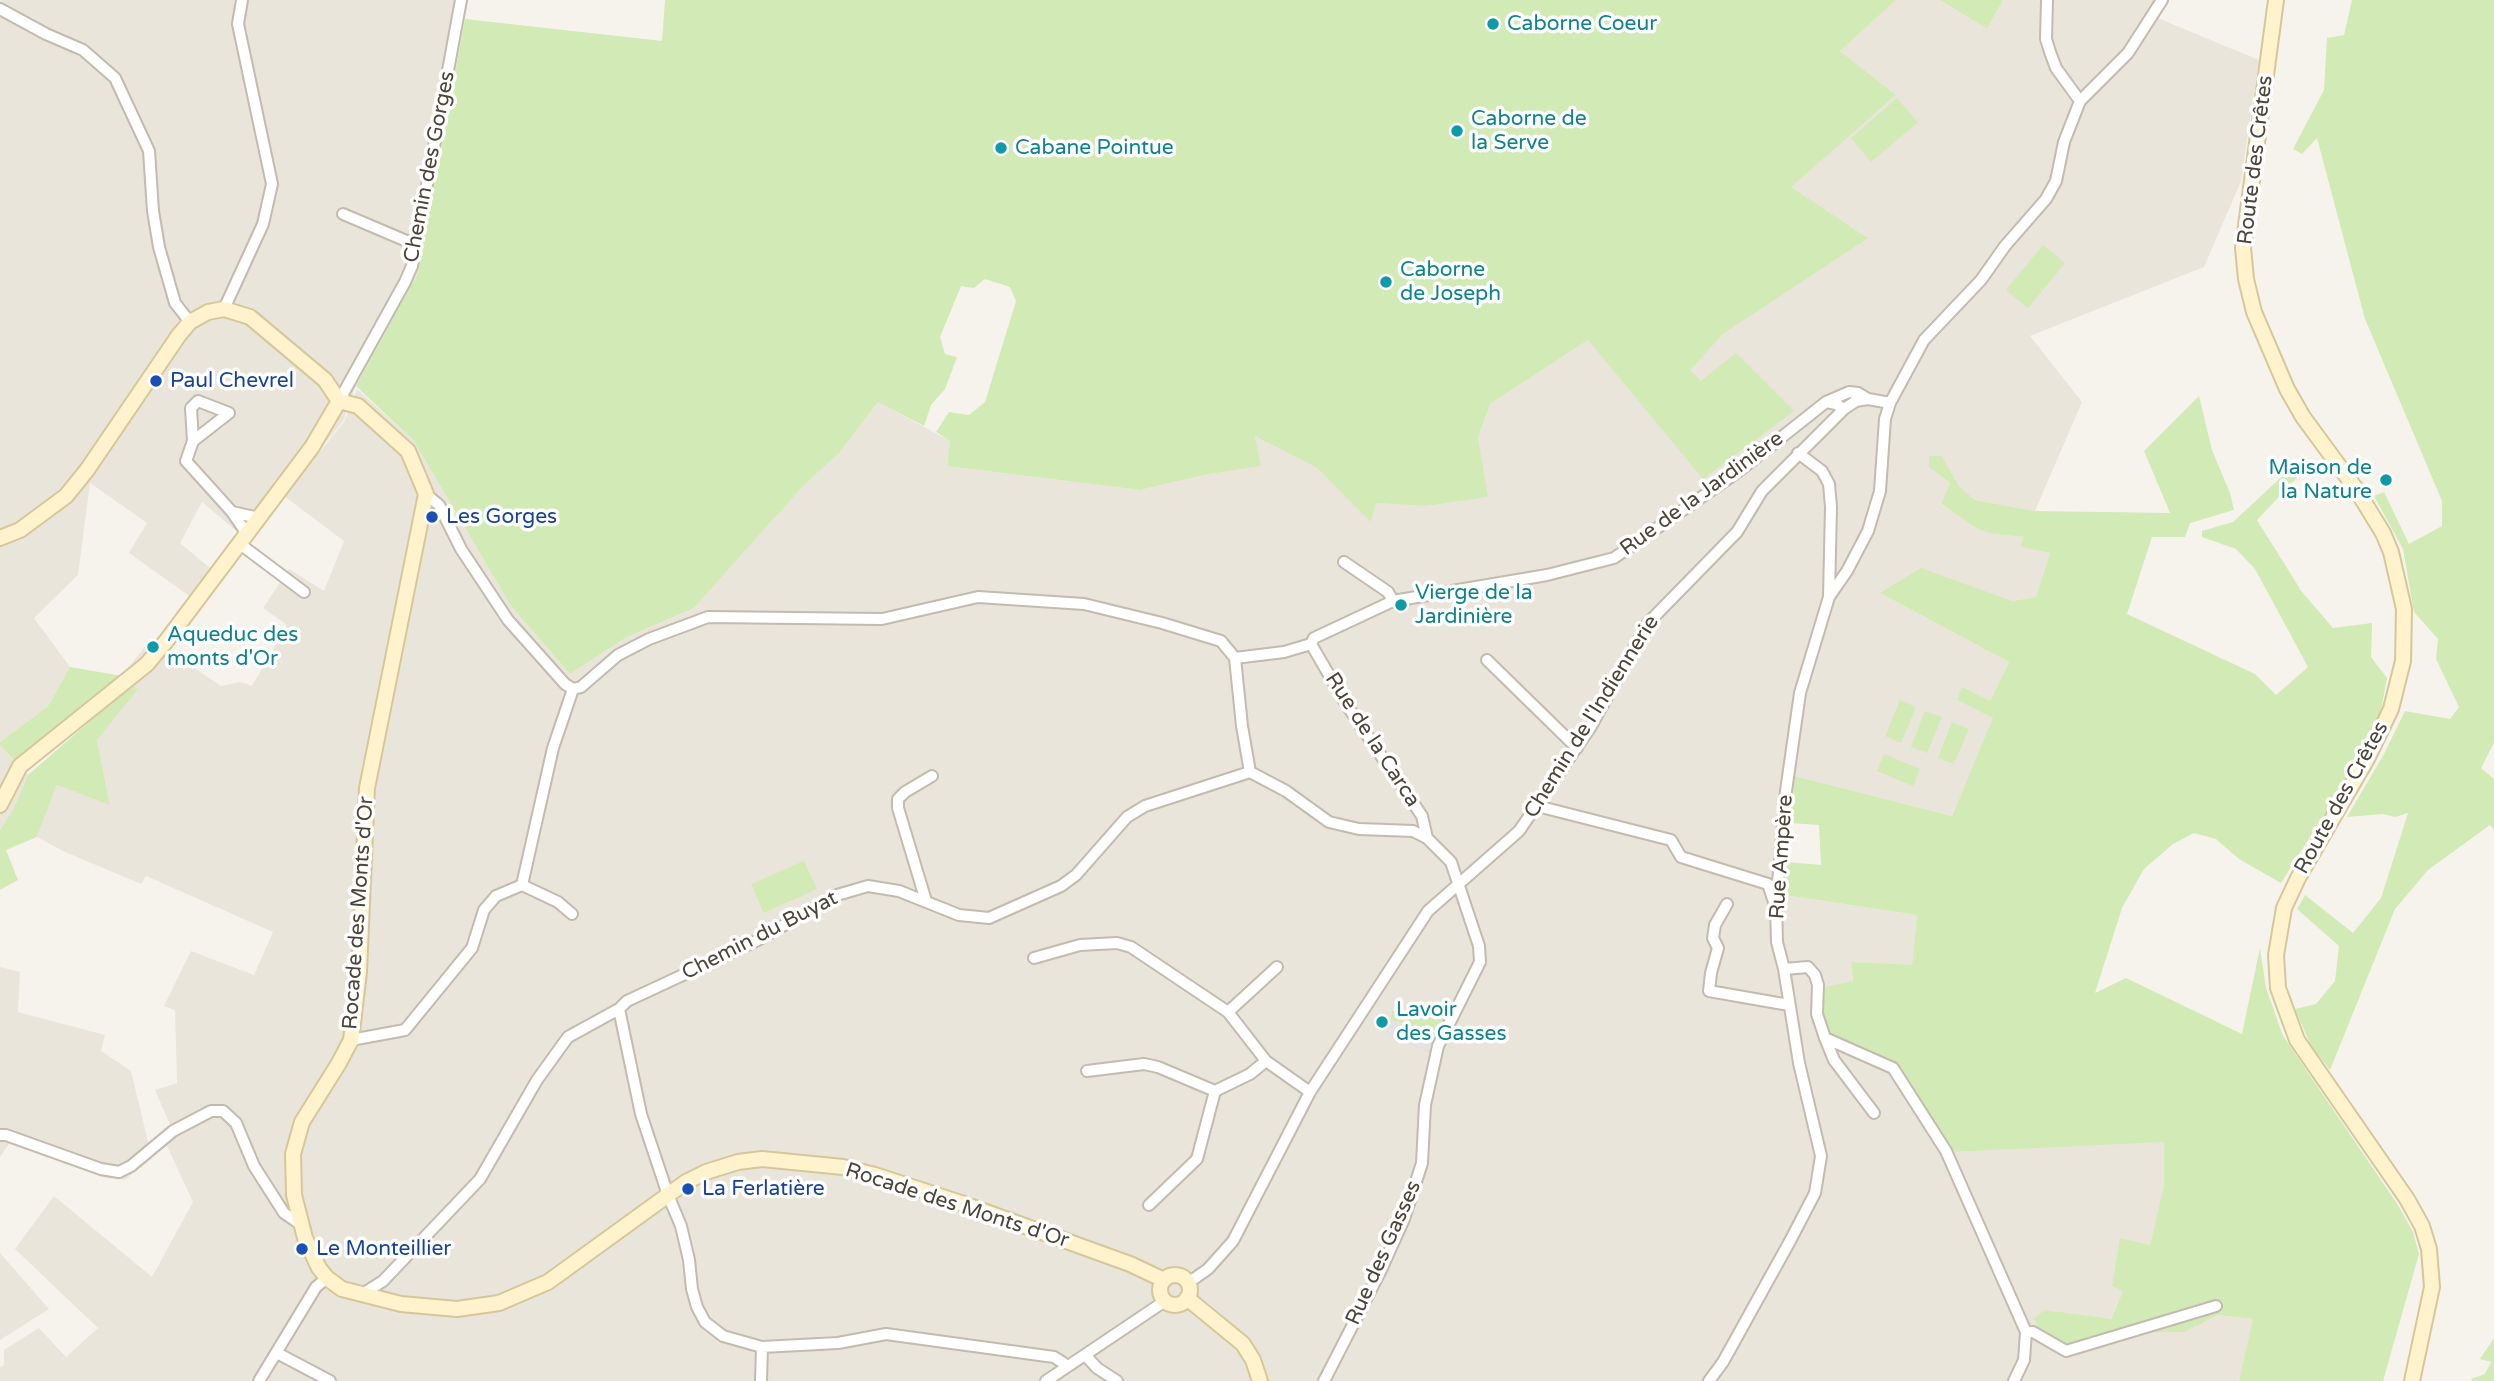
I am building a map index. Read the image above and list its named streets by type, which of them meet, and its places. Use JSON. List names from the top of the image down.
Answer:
{
  "streets": {
    "street": [
      "Route des Crêtes",
      "Chemin des Gorges",
      "Rue de la Jardinière",
      "Chemin de l'Indiennerie",
      "Rue de la Carca",
      "Rue Ampère",
      "Rocade des Monts d'Or",
      "Chemin du Buyat",
      "Rue des Gasses"
    ]
  },
  "crossings": [
    ["Rue de la Jardinière", "Rue de la Carca"],
    ["Rue de la Jardinière", "Rue Ampère"],
    ["Chemin de l'Indiennerie", "Rocade des Monts d'Or"],
    ["Chemin de l'Indiennerie", "Rue des Gasses"],
    ["Rocade des Monts d'Or", "Chemin du Buyat"]
  ],
  "places": [
    "Caborne Coeur",
    "Caborne de la Serve",
    "Cabane Pointue",
    "Caborne de Joseph",
    "Paul Chevrel",
    "Maison de la Nature",
    "Les Gorges",
    "Vierge de la Jardinière",
    "Aqueduc des monts d'Or",
    "Lavoir des Gasses",
    "La Ferlatière",
    "Le Monteillier"
  ]
}
